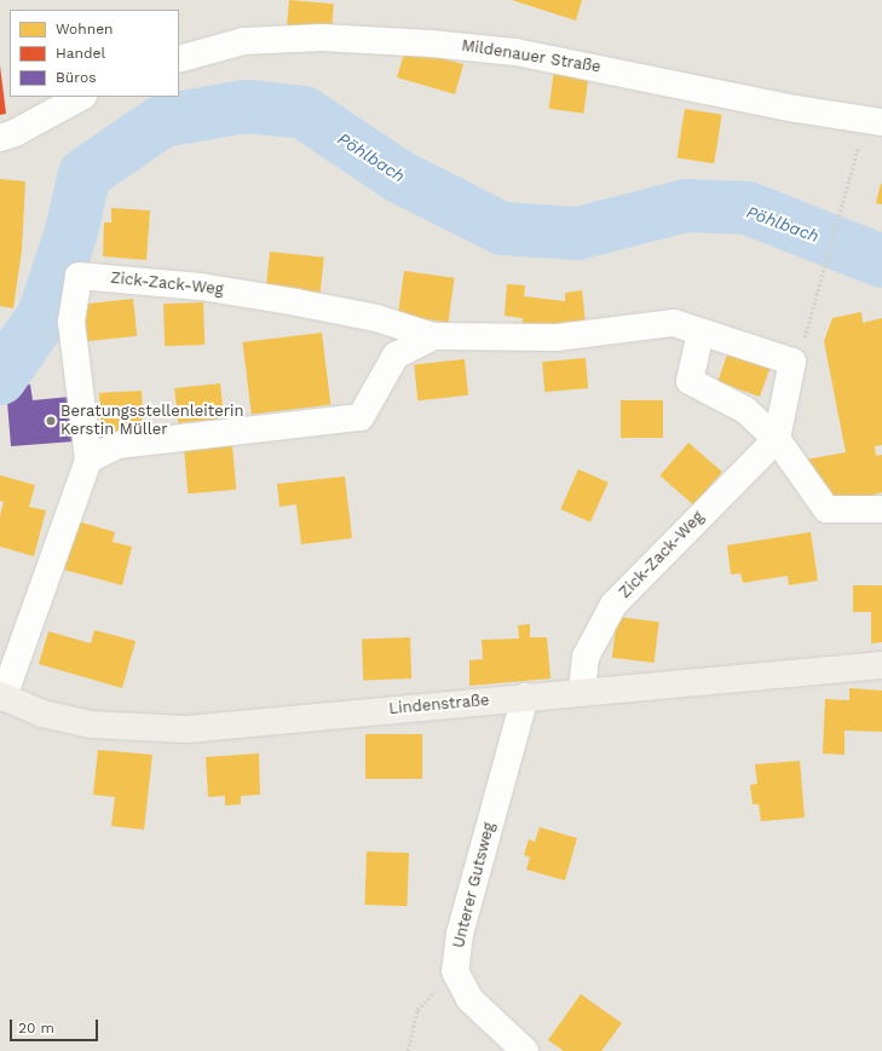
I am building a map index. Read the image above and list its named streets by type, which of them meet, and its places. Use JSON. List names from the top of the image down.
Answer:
{
  "streets": {
    "main road": ["Lindenstraße"],
    "street": ["Mildenauer Straße", "Zick-Zack-Weg", "Unterer Gutsweg"]
  },
  "crossings": [
    ["Zick-Zack-Weg", "Lindenstraße"],
    ["Lindenstraße", "Unterer Gutsweg"]
  ],
  "water": ["Pöhlbach"],
  "places": ["Beratungsstellenleiterin Kerstin Müller"],
  "legend": ["Wohnen", "Handel", "Büros"],
  "scale_bar": "20 m"
}
